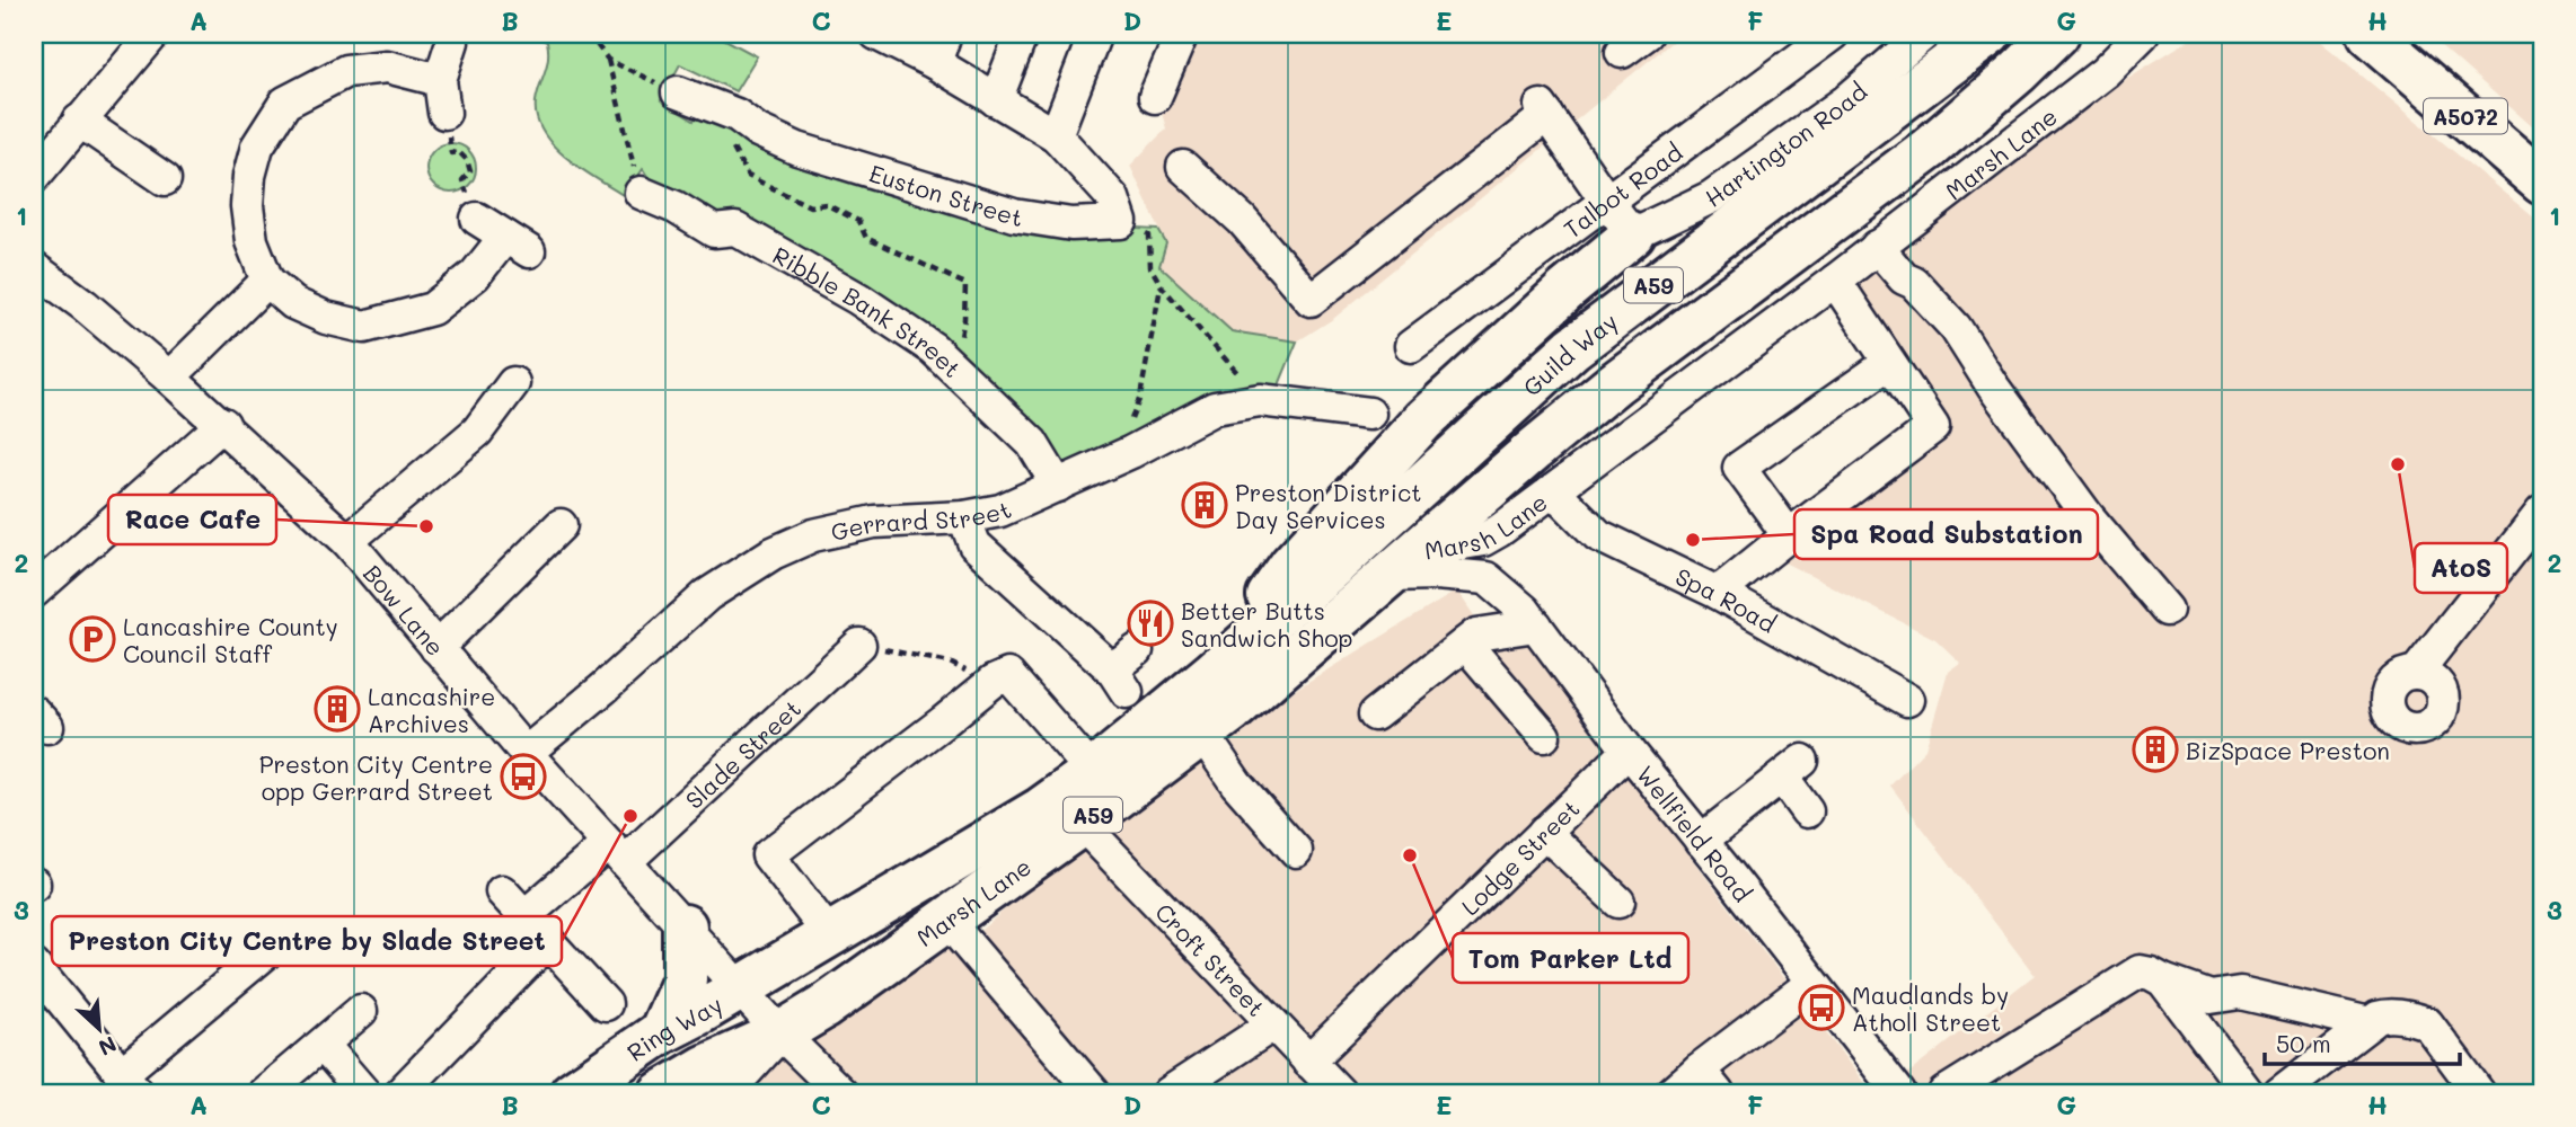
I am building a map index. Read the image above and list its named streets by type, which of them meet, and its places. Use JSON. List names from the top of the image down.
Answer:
{
  "streets": {
    "highway": [
      "A5072",
      "Marsh Lane",
      "A59",
      "Guild Way",
      "Ring Way"
    ],
    "street": [
      "Hartington Road",
      "Talbot Road",
      "Euston Street",
      "Ribble Bank Street",
      "Gerrard Street",
      "Spa Road",
      "Bow Lane",
      "Slade Street",
      "Wellfield Road",
      "Lodge Street",
      "Croft Street"
    ]
  },
  "crossings": [
    ["Marsh Lane", "A59"],
    ["Marsh Lane", "Guild Way"],
    ["Marsh Lane", "Spa Road"],
    ["Marsh Lane", "Bow Lane"],
    ["Marsh Lane", "Croft Street"],
    ["Marsh Lane", "Ring Way"],
    ["Ribble Bank Street", "Gerrard Street"],
    ["Gerrard Street", "Bow Lane"],
    ["Bow Lane", "Slade Street"],
    ["Bow Lane", "Ring Way"],
    ["Wellfield Road", "Lodge Street"],
    ["Lodge Street", "Croft Street"]
  ],
  "places": {
    "other": [
      "AtoS",
      "Race Cafe",
      "Spa Road Substation",
      "Preston City Centre by Slade Street",
      "Tom Parker Ltd"
    ],
    "building": ["Preston District Day Services", "Lancashire Archives", "BizSpace Preston"],
    "restaurant": ["Better Butts Sandwich Shop"],
    "parking": ["Lancashire County Council Staff"],
    "bus stop": ["Preston City Centre opp Gerrard Street", "Maudlands by Atholl Street"]
  },
  "scale_bar": "50 m",
  "north": "bottom right",
  "grid": {
    "columns": [
      "A",
      "B",
      "C",
      "D",
      "E",
      "F",
      "G",
      "H"
    ],
    "rows": ["1", "2", "3"]
  }
}
